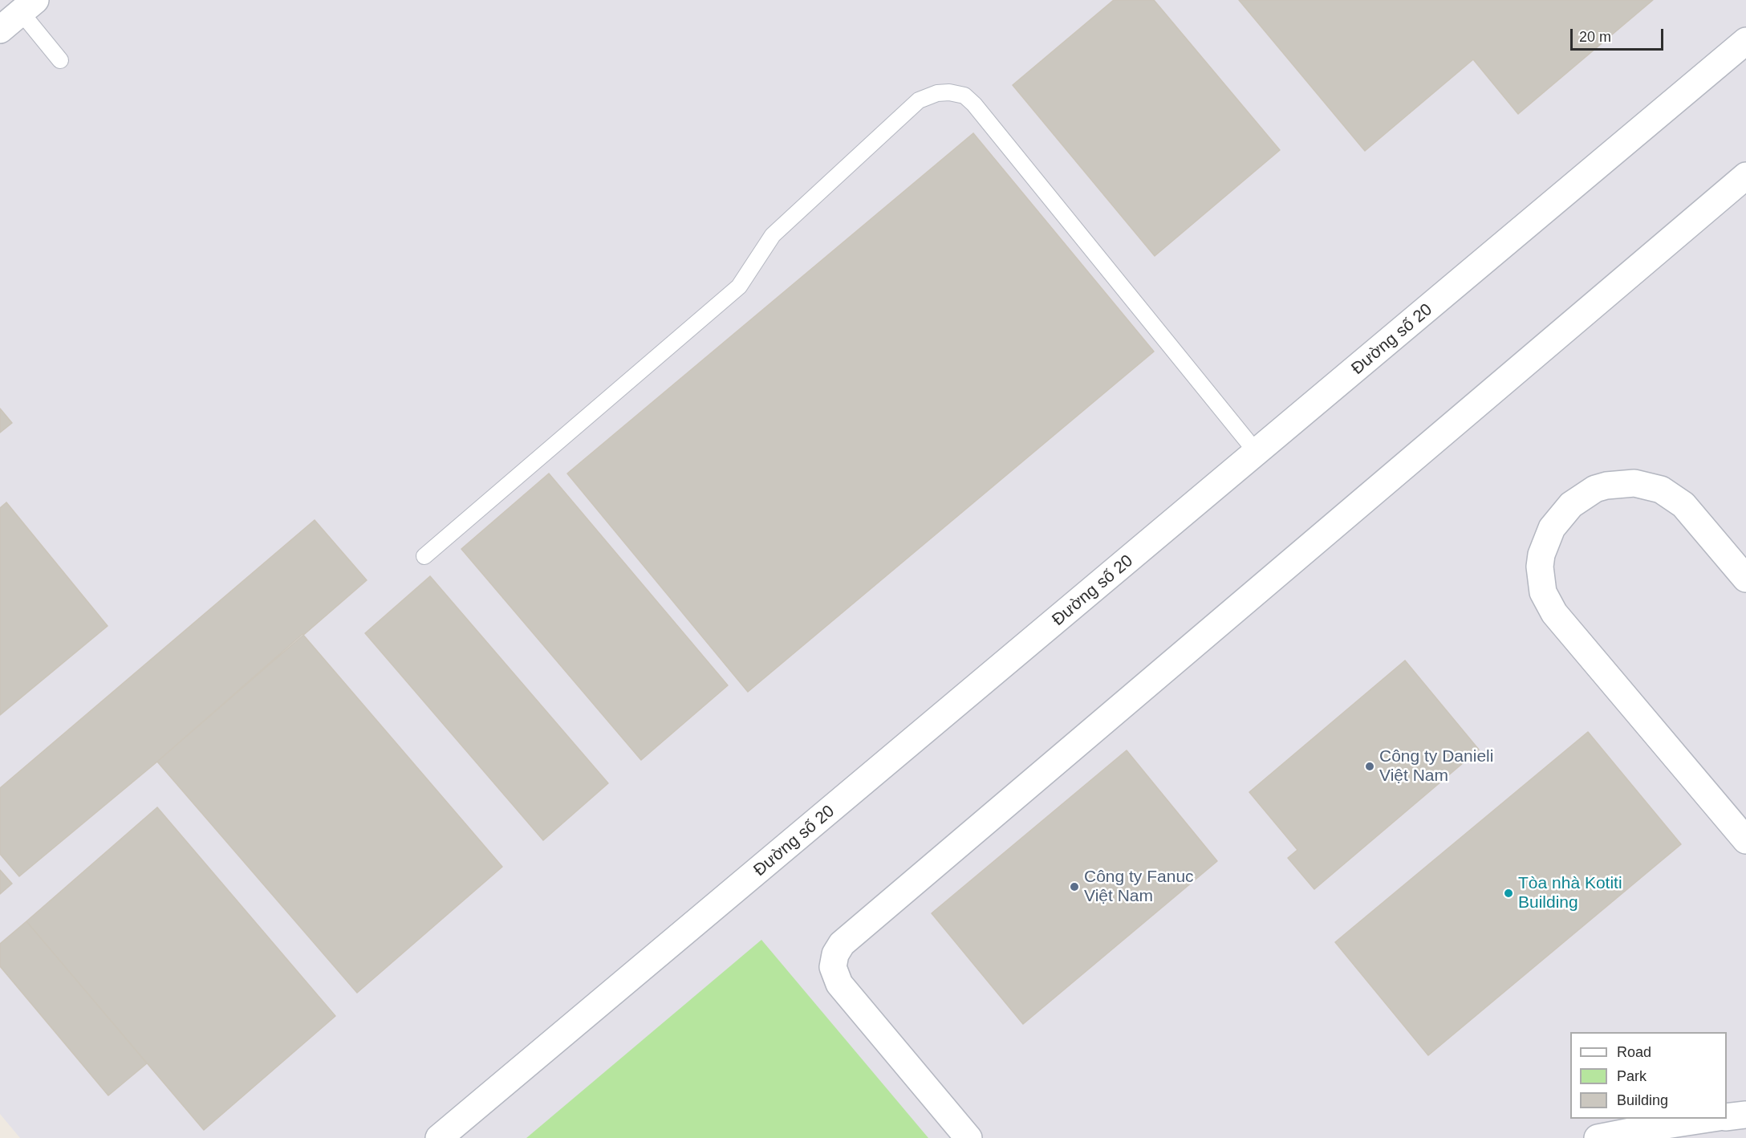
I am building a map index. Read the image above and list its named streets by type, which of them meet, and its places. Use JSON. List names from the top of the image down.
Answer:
{
  "streets": {
    "street": ["Đường số 20"]
  },
  "places": ["Công ty Danieli Việt Nam", "Công ty Fanuc Việt Nam", "Tòa nhà Kotiti Building"],
  "legend": ["Road", "Park", "Building"],
  "scale_bar": "20 m"
}
